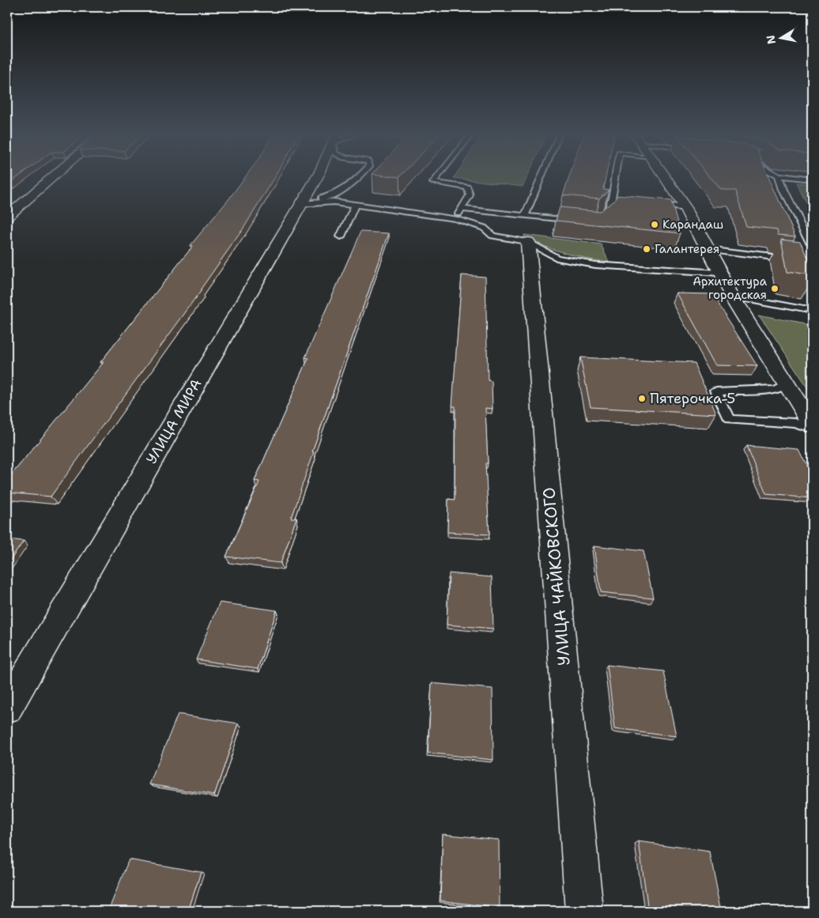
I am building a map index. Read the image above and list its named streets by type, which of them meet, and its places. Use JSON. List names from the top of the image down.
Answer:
{
  "streets": {
    "street": ["УЛИЦА МИРА", "УЛИЦА ЧАЙКОВСКОГО"]
  },
  "places": [
    "Карандаш",
    "Галантерея",
    "Архитектура городская",
    "Пятерочка-5"
  ],
  "north": "left"
}
